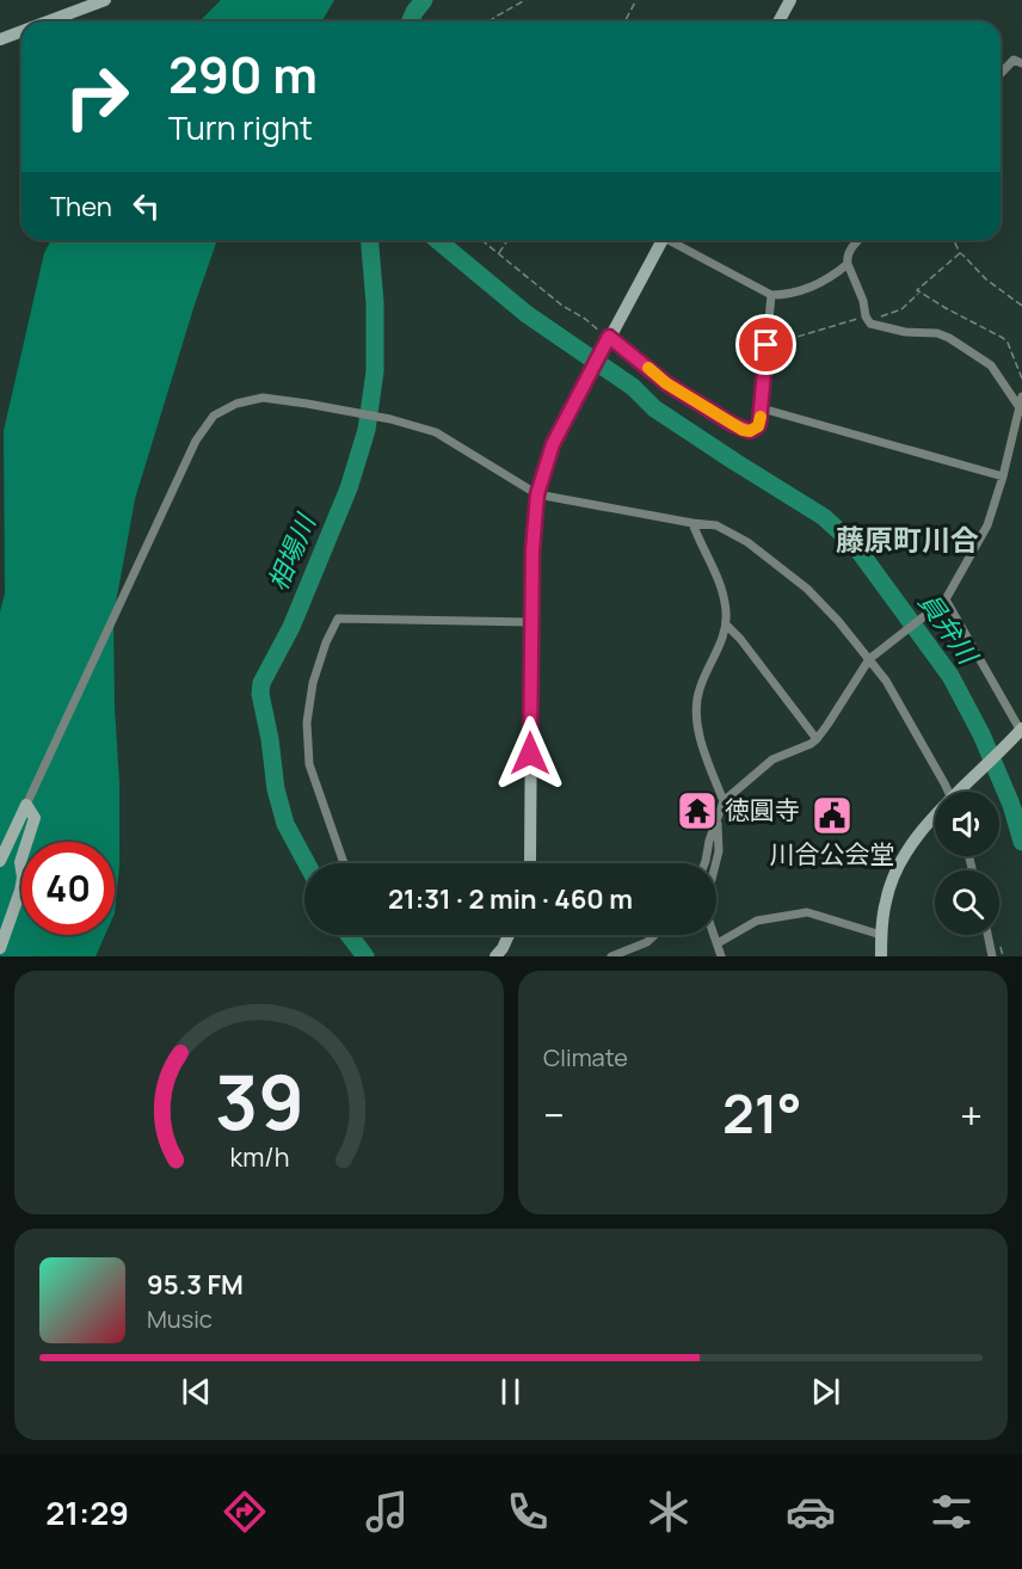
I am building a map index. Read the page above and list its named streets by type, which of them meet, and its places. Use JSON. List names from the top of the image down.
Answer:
{
  "districts": ["藤原町川合"],
  "water": ["相場川", "員弁川"],
  "places": {
    "temple": ["徳圓寺"],
    "public building": ["川合公会堂"]
  },
  "page": {
    "turn": ["290 m", "Turn right"],
    "then": "Then",
    "limit": "40",
    "trip": "21:31 · 2 min · 460 m",
    "tile": "Climate",
    "heat": ["−", "21°", "+"],
    "song": ["95.3 FM", "Music"],
    "tabs": "21:29",
    "gauge": ["39", "km/h"]
  }
}
